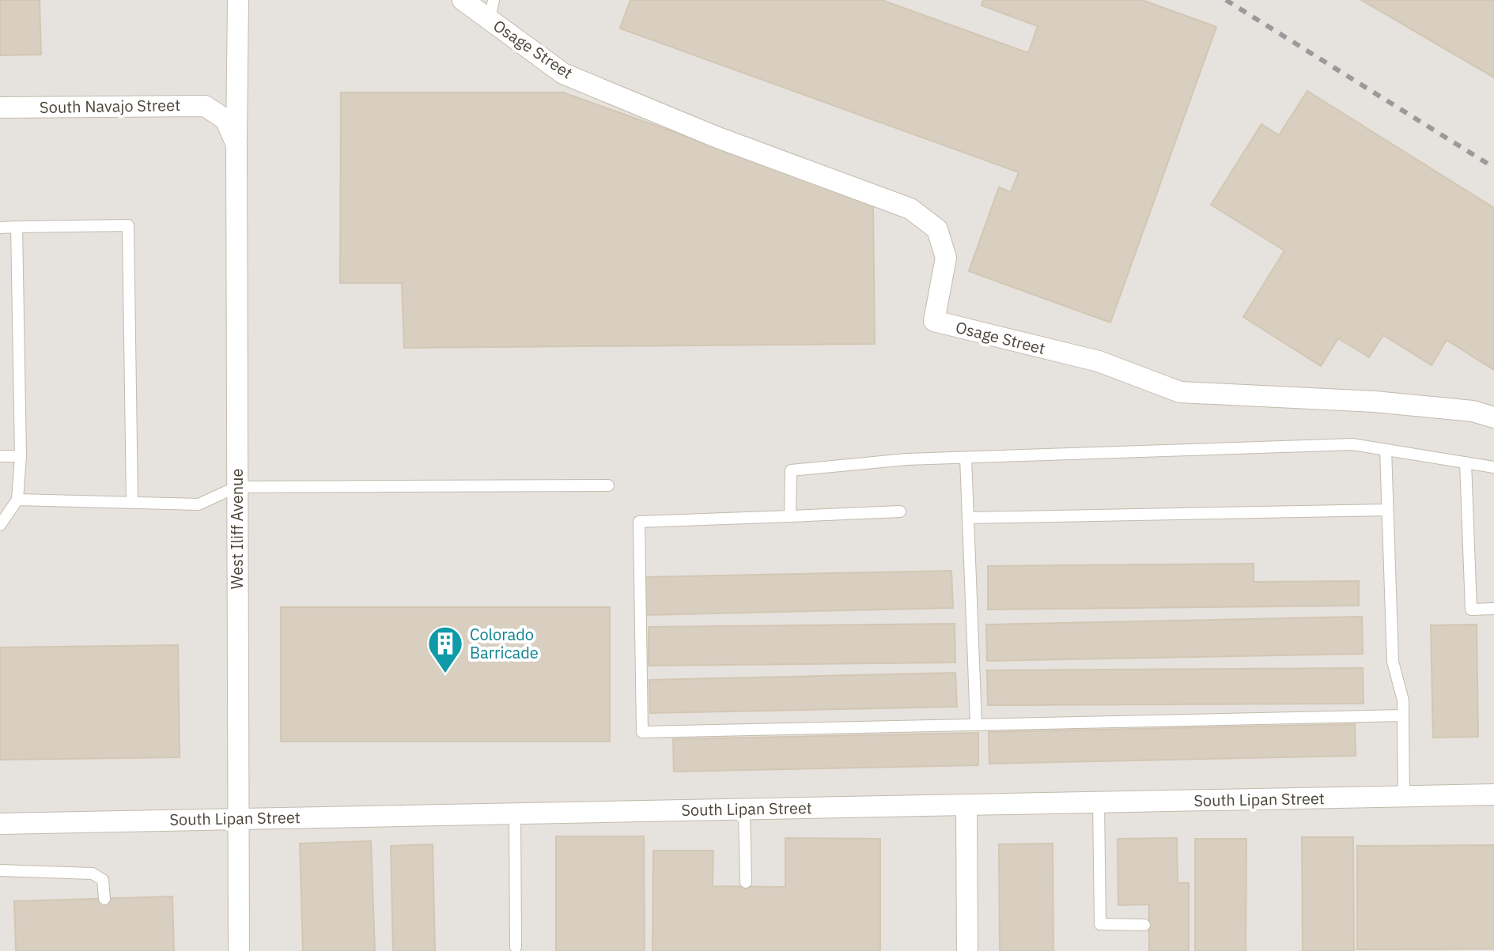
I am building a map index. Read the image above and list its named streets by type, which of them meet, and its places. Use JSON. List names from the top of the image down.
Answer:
{
  "streets": {
    "street": [
      "Osage Street",
      "South Navajo Street",
      "West Iliff Avenue",
      "South Lipan Street"
    ]
  },
  "crossings": [
    ["South Navajo Street", "West Iliff Avenue"],
    ["West Iliff Avenue", "South Lipan Street"]
  ],
  "places": {
    "building": ["Colorado Barricade"]
  }
}
